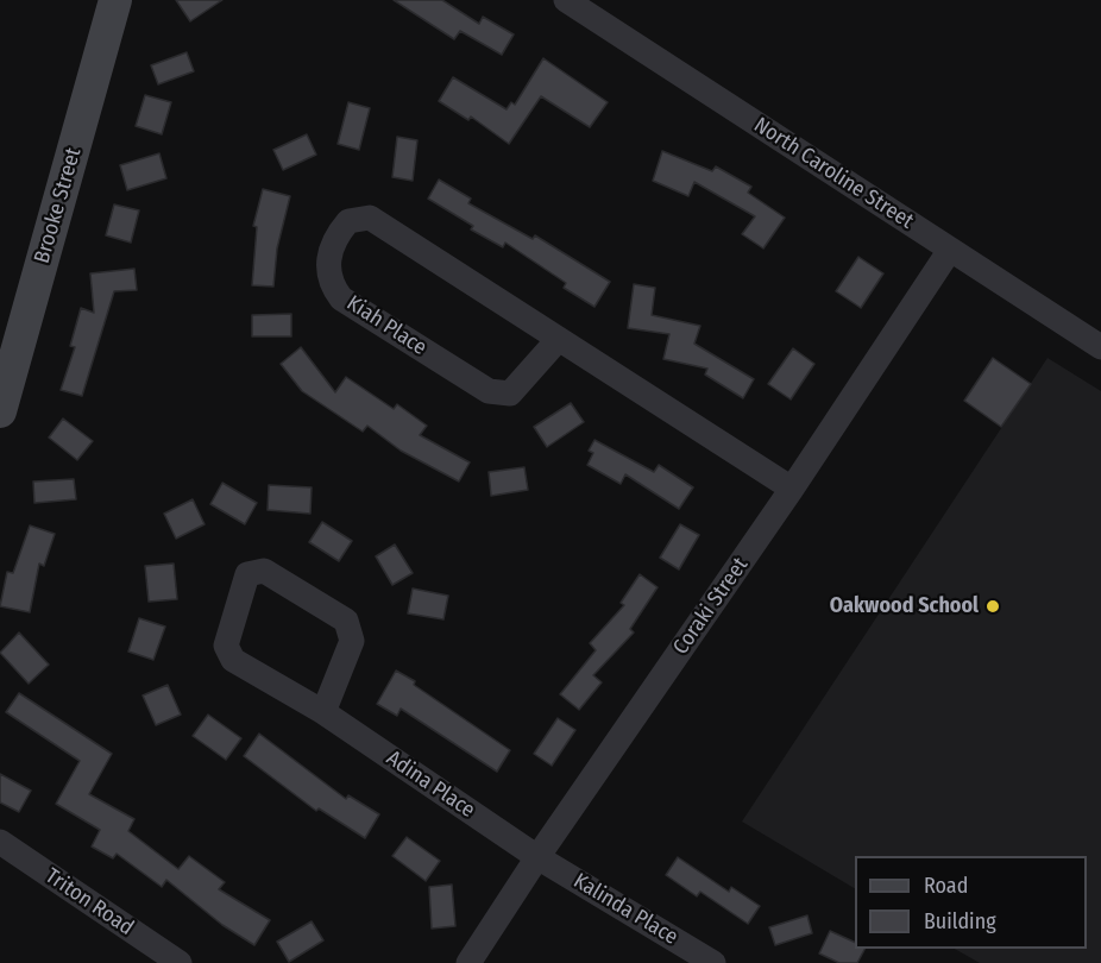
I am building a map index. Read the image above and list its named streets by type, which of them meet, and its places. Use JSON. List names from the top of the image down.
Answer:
{
  "streets": {
    "street": [
      "North Caroline Street",
      "Brooke Street",
      "Kiah Place",
      "Coraki Street",
      "Adina Place",
      "Triton Road",
      "Kalinda Place"
    ]
  },
  "crossings": [
    ["North Caroline Street", "Coraki Street"],
    ["Kiah Place", "Coraki Street"],
    ["Coraki Street", "Adina Place"],
    ["Coraki Street", "Kalinda Place"],
    ["Adina Place", "Kalinda Place"]
  ],
  "places": ["Oakwood School"],
  "legend": ["Road", "Building"]
}
